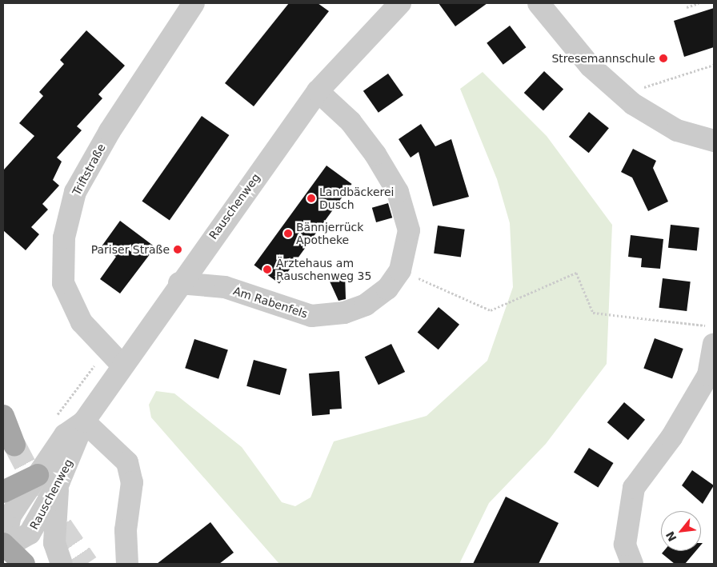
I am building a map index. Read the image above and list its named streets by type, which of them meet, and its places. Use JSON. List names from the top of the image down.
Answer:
{
  "streets": {
    "street": ["Triftstraße", "Rauschenweg", "Am Rabenfels"]
  },
  "crossings": [
    ["Triftstraße", "Rauschenweg"],
    ["Rauschenweg", "Am Rabenfels"]
  ],
  "places": [
    "Stresemannschule",
    "Landbäckerei Dusch",
    "Bännjerrück Apotheke",
    "Pariser Straße",
    "Ärztehaus am Rauschenweg 35"
  ],
  "north": "bottom left"
}
